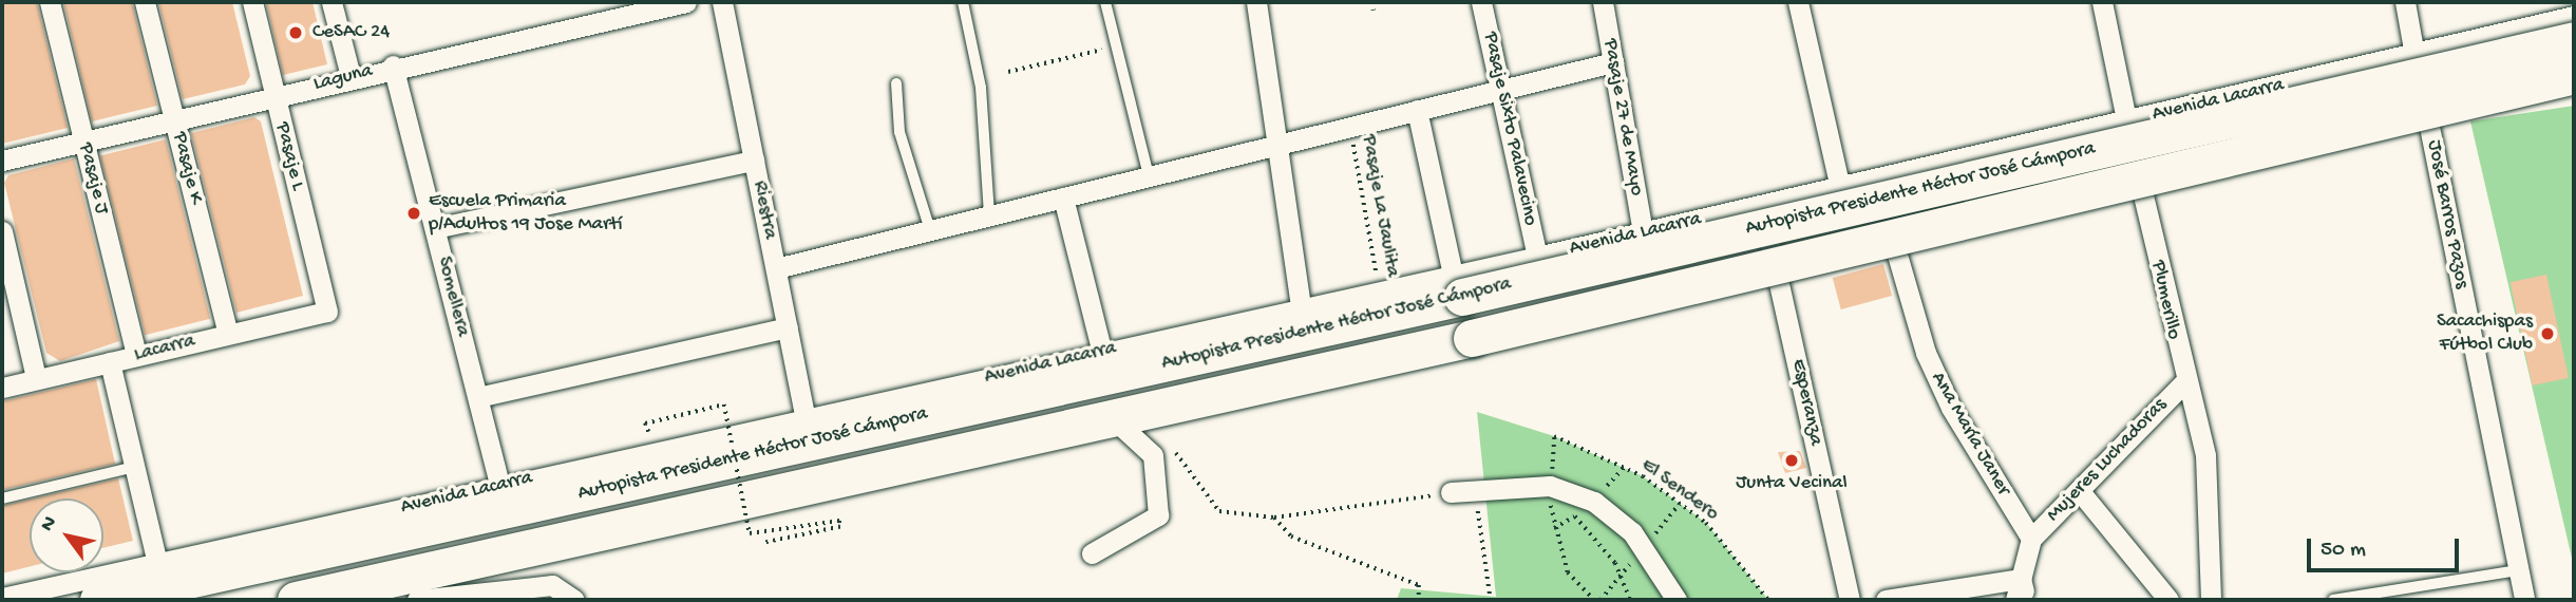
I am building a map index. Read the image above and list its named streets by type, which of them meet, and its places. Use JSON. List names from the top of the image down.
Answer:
{
  "streets": {
    "highway": ["Autopista Presidente Héctor José Cámpora"],
    "street": [
      "Laguna",
      "Avenida Lacarra",
      "Pasaje 27 de Mayo",
      "Pasaje Sixto Palavecino",
      "Pasaje L",
      "Pasaje K",
      "Pasaje J",
      "Riestra",
      "José Barros Pazos",
      "Somellera",
      "Plumerillo",
      "Lacarra",
      "Esperanza",
      "Ana María Janer",
      "Mujeres Luchadoras"
    ],
    "path": ["Pasaje La Jaulita", "El Sendero"]
  },
  "crossings": [
    ["Laguna", "Pasaje L"],
    ["Laguna", "Pasaje K"],
    ["Laguna", "Pasaje J"],
    ["Laguna", "Somellera"],
    ["Avenida Lacarra", "Pasaje 27 de Mayo"],
    ["Avenida Lacarra", "Pasaje Sixto Palavecino"],
    ["Avenida Lacarra", "Autopista Presidente Héctor José Cámpora"],
    ["Avenida Lacarra", "Pasaje La Jaulita"],
    ["Avenida Lacarra", "Riestra"],
    ["Avenida Lacarra", "José Barros Pazos"],
    ["Avenida Lacarra", "Somellera"],
    ["Avenida Lacarra", "Plumerillo"],
    ["Avenida Lacarra", "Esperanza"],
    ["Avenida Lacarra", "Ana María Janer"],
    ["Pasaje L", "Lacarra"],
    ["Pasaje K", "Lacarra"],
    ["Pasaje J", "Lacarra"],
    ["Plumerillo", "Mujeres Luchadoras"],
    ["Ana María Janer", "Mujeres Luchadoras"]
  ],
  "places": [
    "CeSAC 24",
    "Escuela Primaria p/Adultos 19 Jose Martí",
    "Sacachispas Fútbol Club",
    "Junta Vecinal"
  ],
  "scale_bar": "50 m",
  "north": "top left"
}
